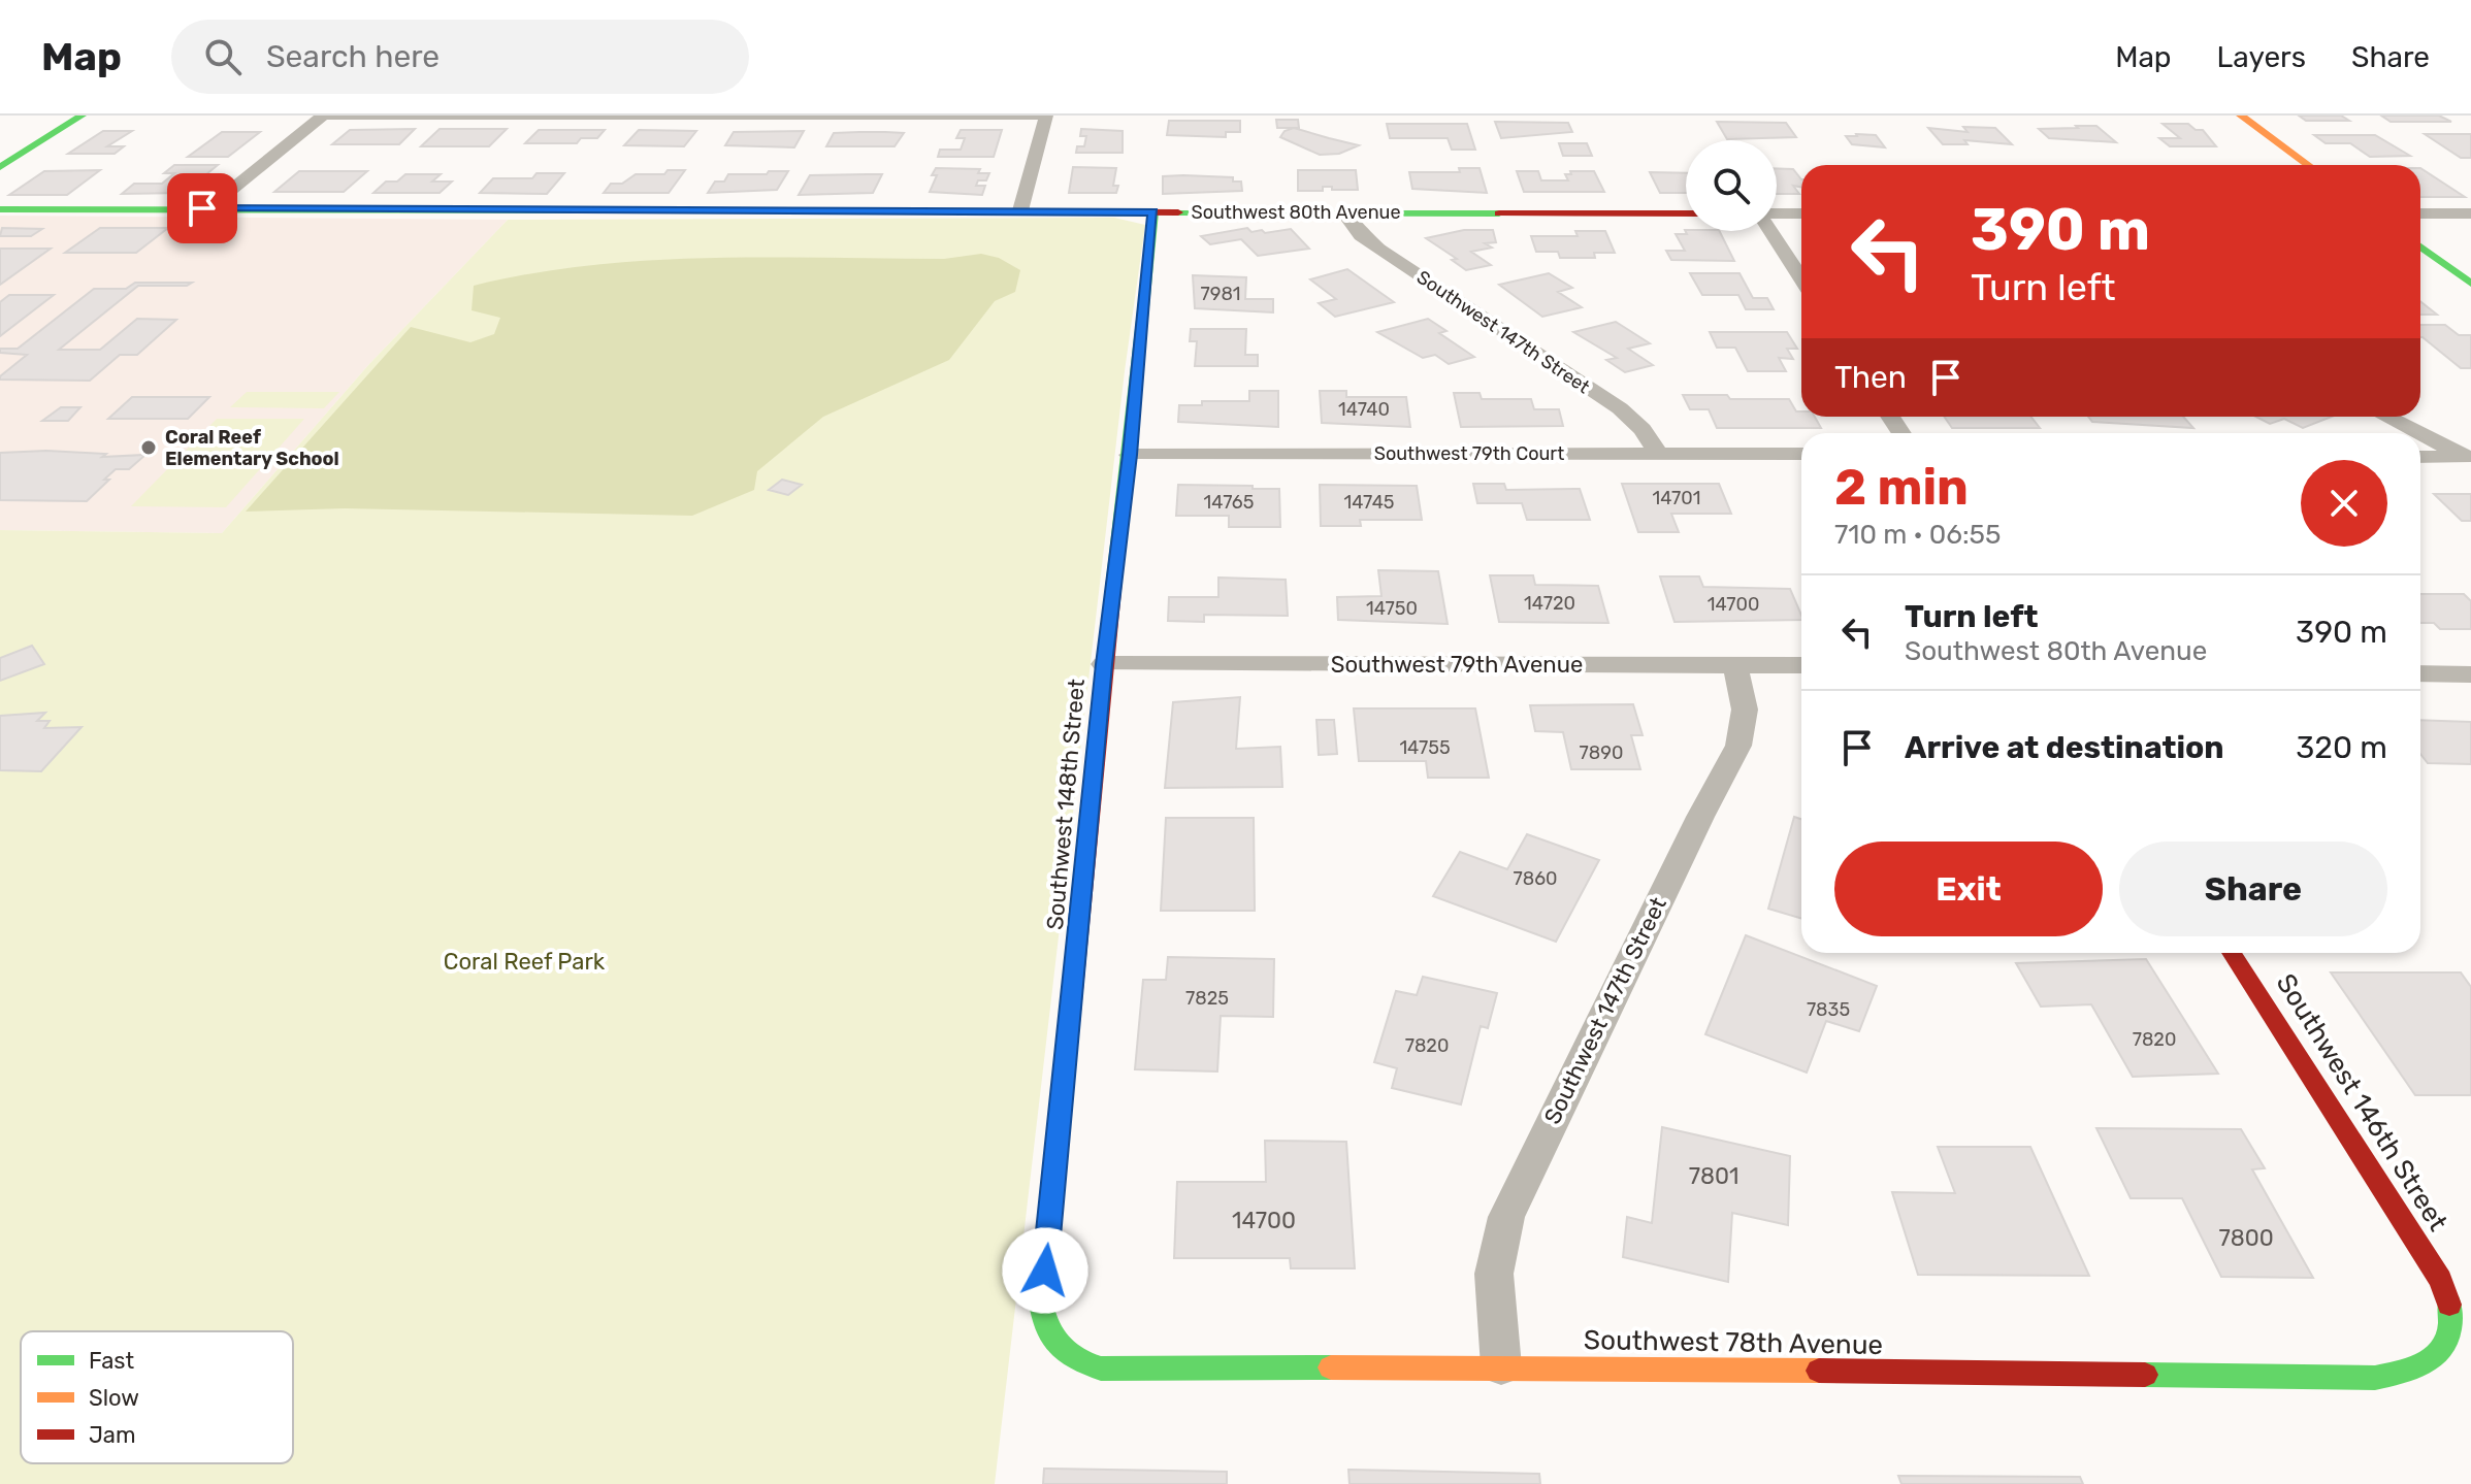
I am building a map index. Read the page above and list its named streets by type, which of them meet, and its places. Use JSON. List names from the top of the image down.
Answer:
{
  "streets": {
    "street": [
      "Southwest 80th Avenue",
      "Southwest 147th Street",
      "Southwest 79th Court",
      "Southwest 79th Avenue",
      "Southwest 148th Street",
      "Southwest 146th Street",
      "Southwest 78th Avenue"
    ]
  },
  "crossings": [
    ["Southwest 80th Avenue", "Southwest 147th Street"],
    ["Southwest 80th Avenue", "Southwest 148th Street"],
    ["Southwest 147th Street", "Southwest 79th Court"],
    ["Southwest 147th Street", "Southwest 79th Avenue"],
    ["Southwest 147th Street", "Southwest 78th Avenue"],
    ["Southwest 79th Court", "Southwest 148th Street"],
    ["Southwest 79th Avenue", "Southwest 148th Street"],
    ["Southwest 148th Street", "Southwest 78th Avenue"],
    ["Southwest 146th Street", "Southwest 78th Avenue"]
  ],
  "parks": ["Coral Reef Park"],
  "places": ["Coral Reef Elementary School"],
  "house_numbers": [
    "7981",
    "14740",
    "14701",
    "14765",
    "14745",
    "14720",
    "14700",
    "14750",
    "14755",
    "7890",
    "7860",
    "7825",
    "7835",
    "7820",
    "7820",
    "7801",
    "14700",
    "7800"
  ],
  "legend": ["Fast", "Slow", "Jam"],
  "page": {
    "header": "Map",
    "search": "Search here",
    "nav": ["Map", "Layers", "Share"],
    "turn": ["390 m", "Turn left"],
    "then": "Then",
    "heading": ["2 min", "710 m · 06:55"],
    "list": [
      {
        "name": "Turn left",
        "note": "Southwest 80th Avenue",
        "value": "390 m"
      },
      {
        "name": "Arrive at destination",
        "value": "320 m"
      }
    ],
    "buttons": ["Exit", "Share"]
  }
}
